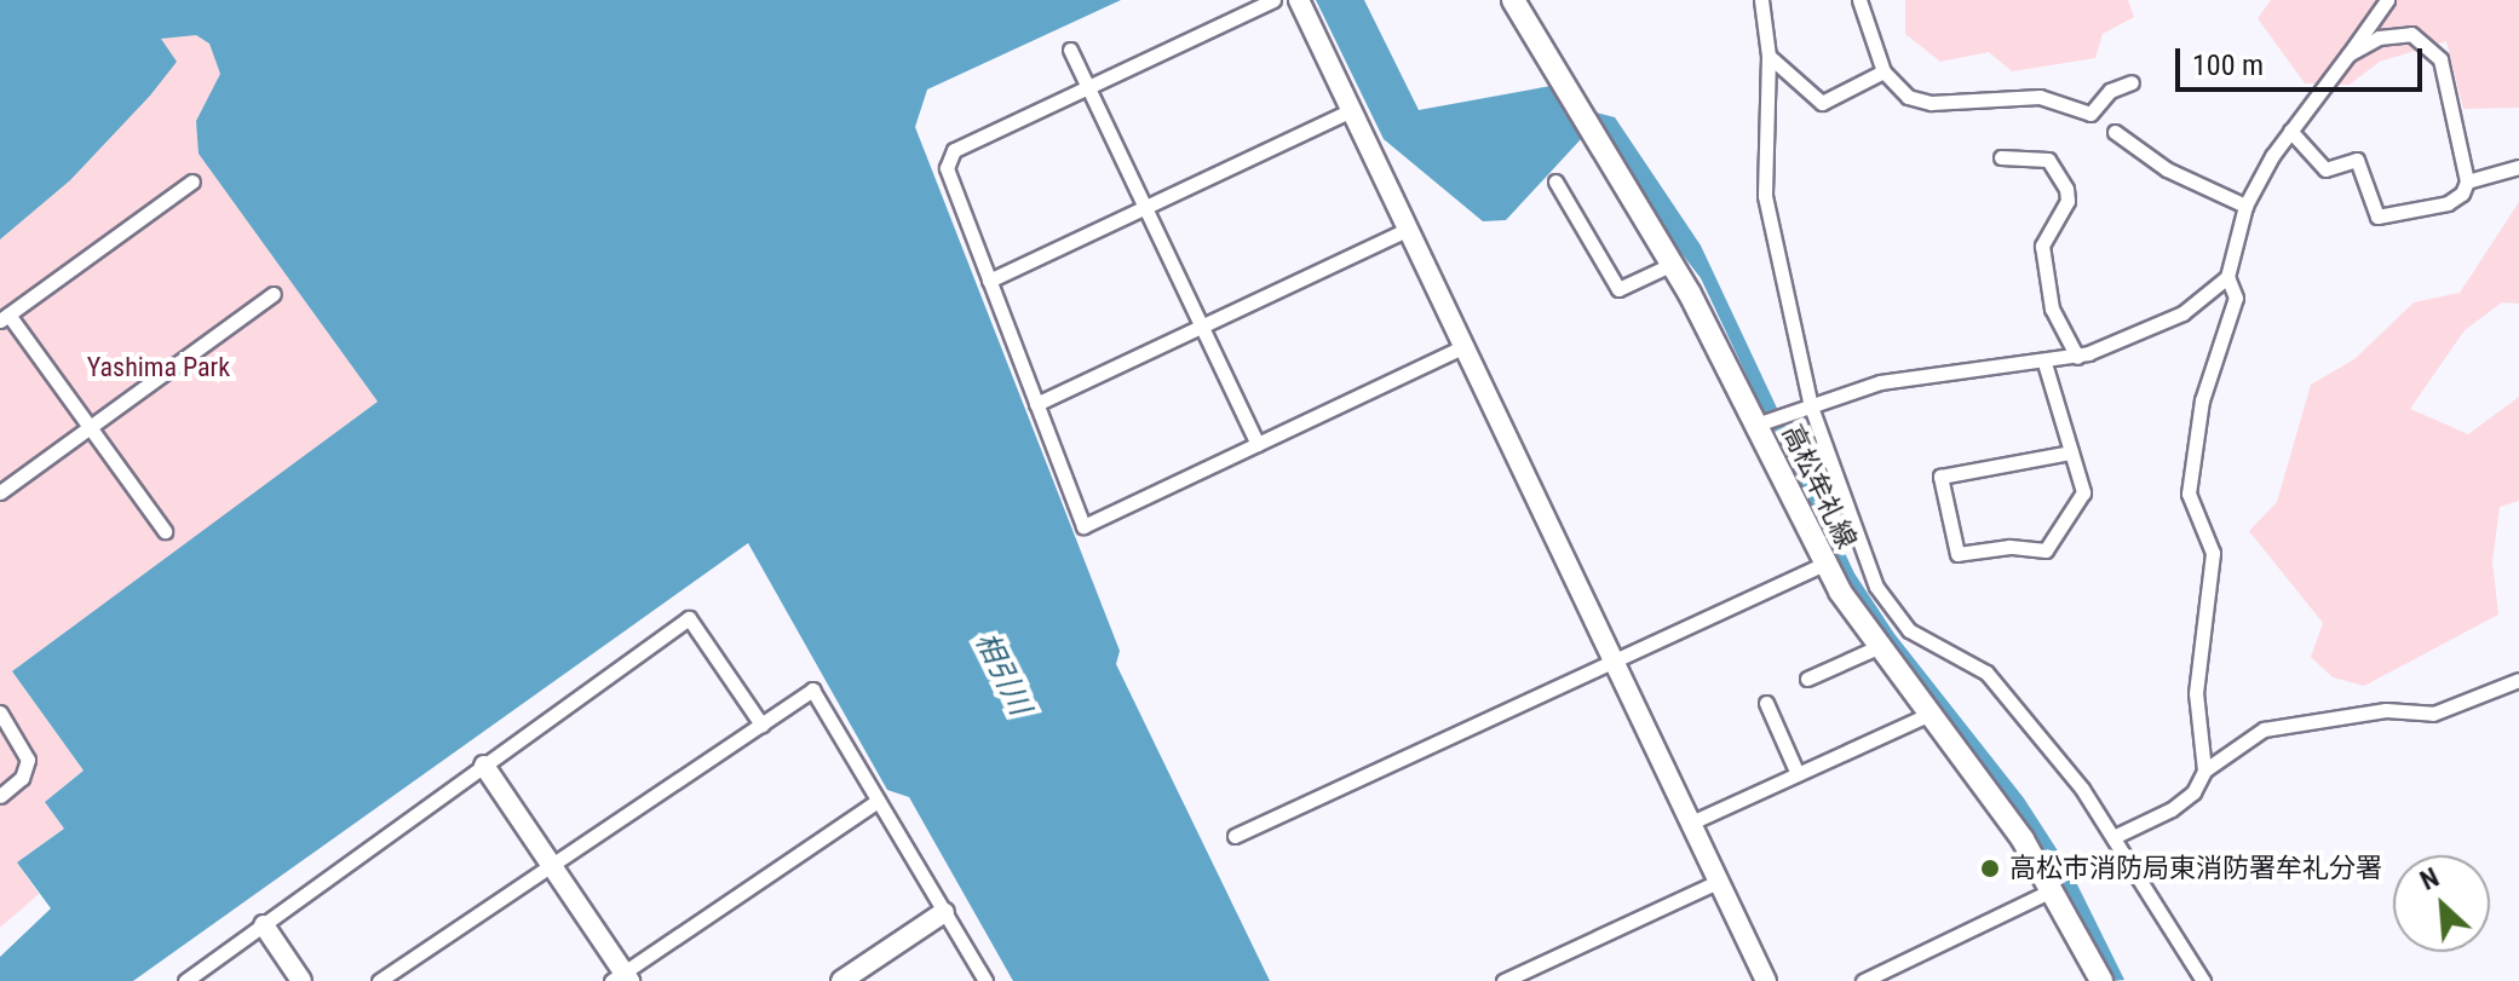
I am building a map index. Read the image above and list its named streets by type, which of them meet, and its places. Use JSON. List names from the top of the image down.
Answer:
{
  "streets": {
    "main road": ["高松牟礼線"]
  },
  "water": ["相引川"],
  "parks": ["Yashima Park"],
  "places": ["高松市消防局東消防署牟礼分署"],
  "scale_bar": "100 m",
  "north": "top left"
}
